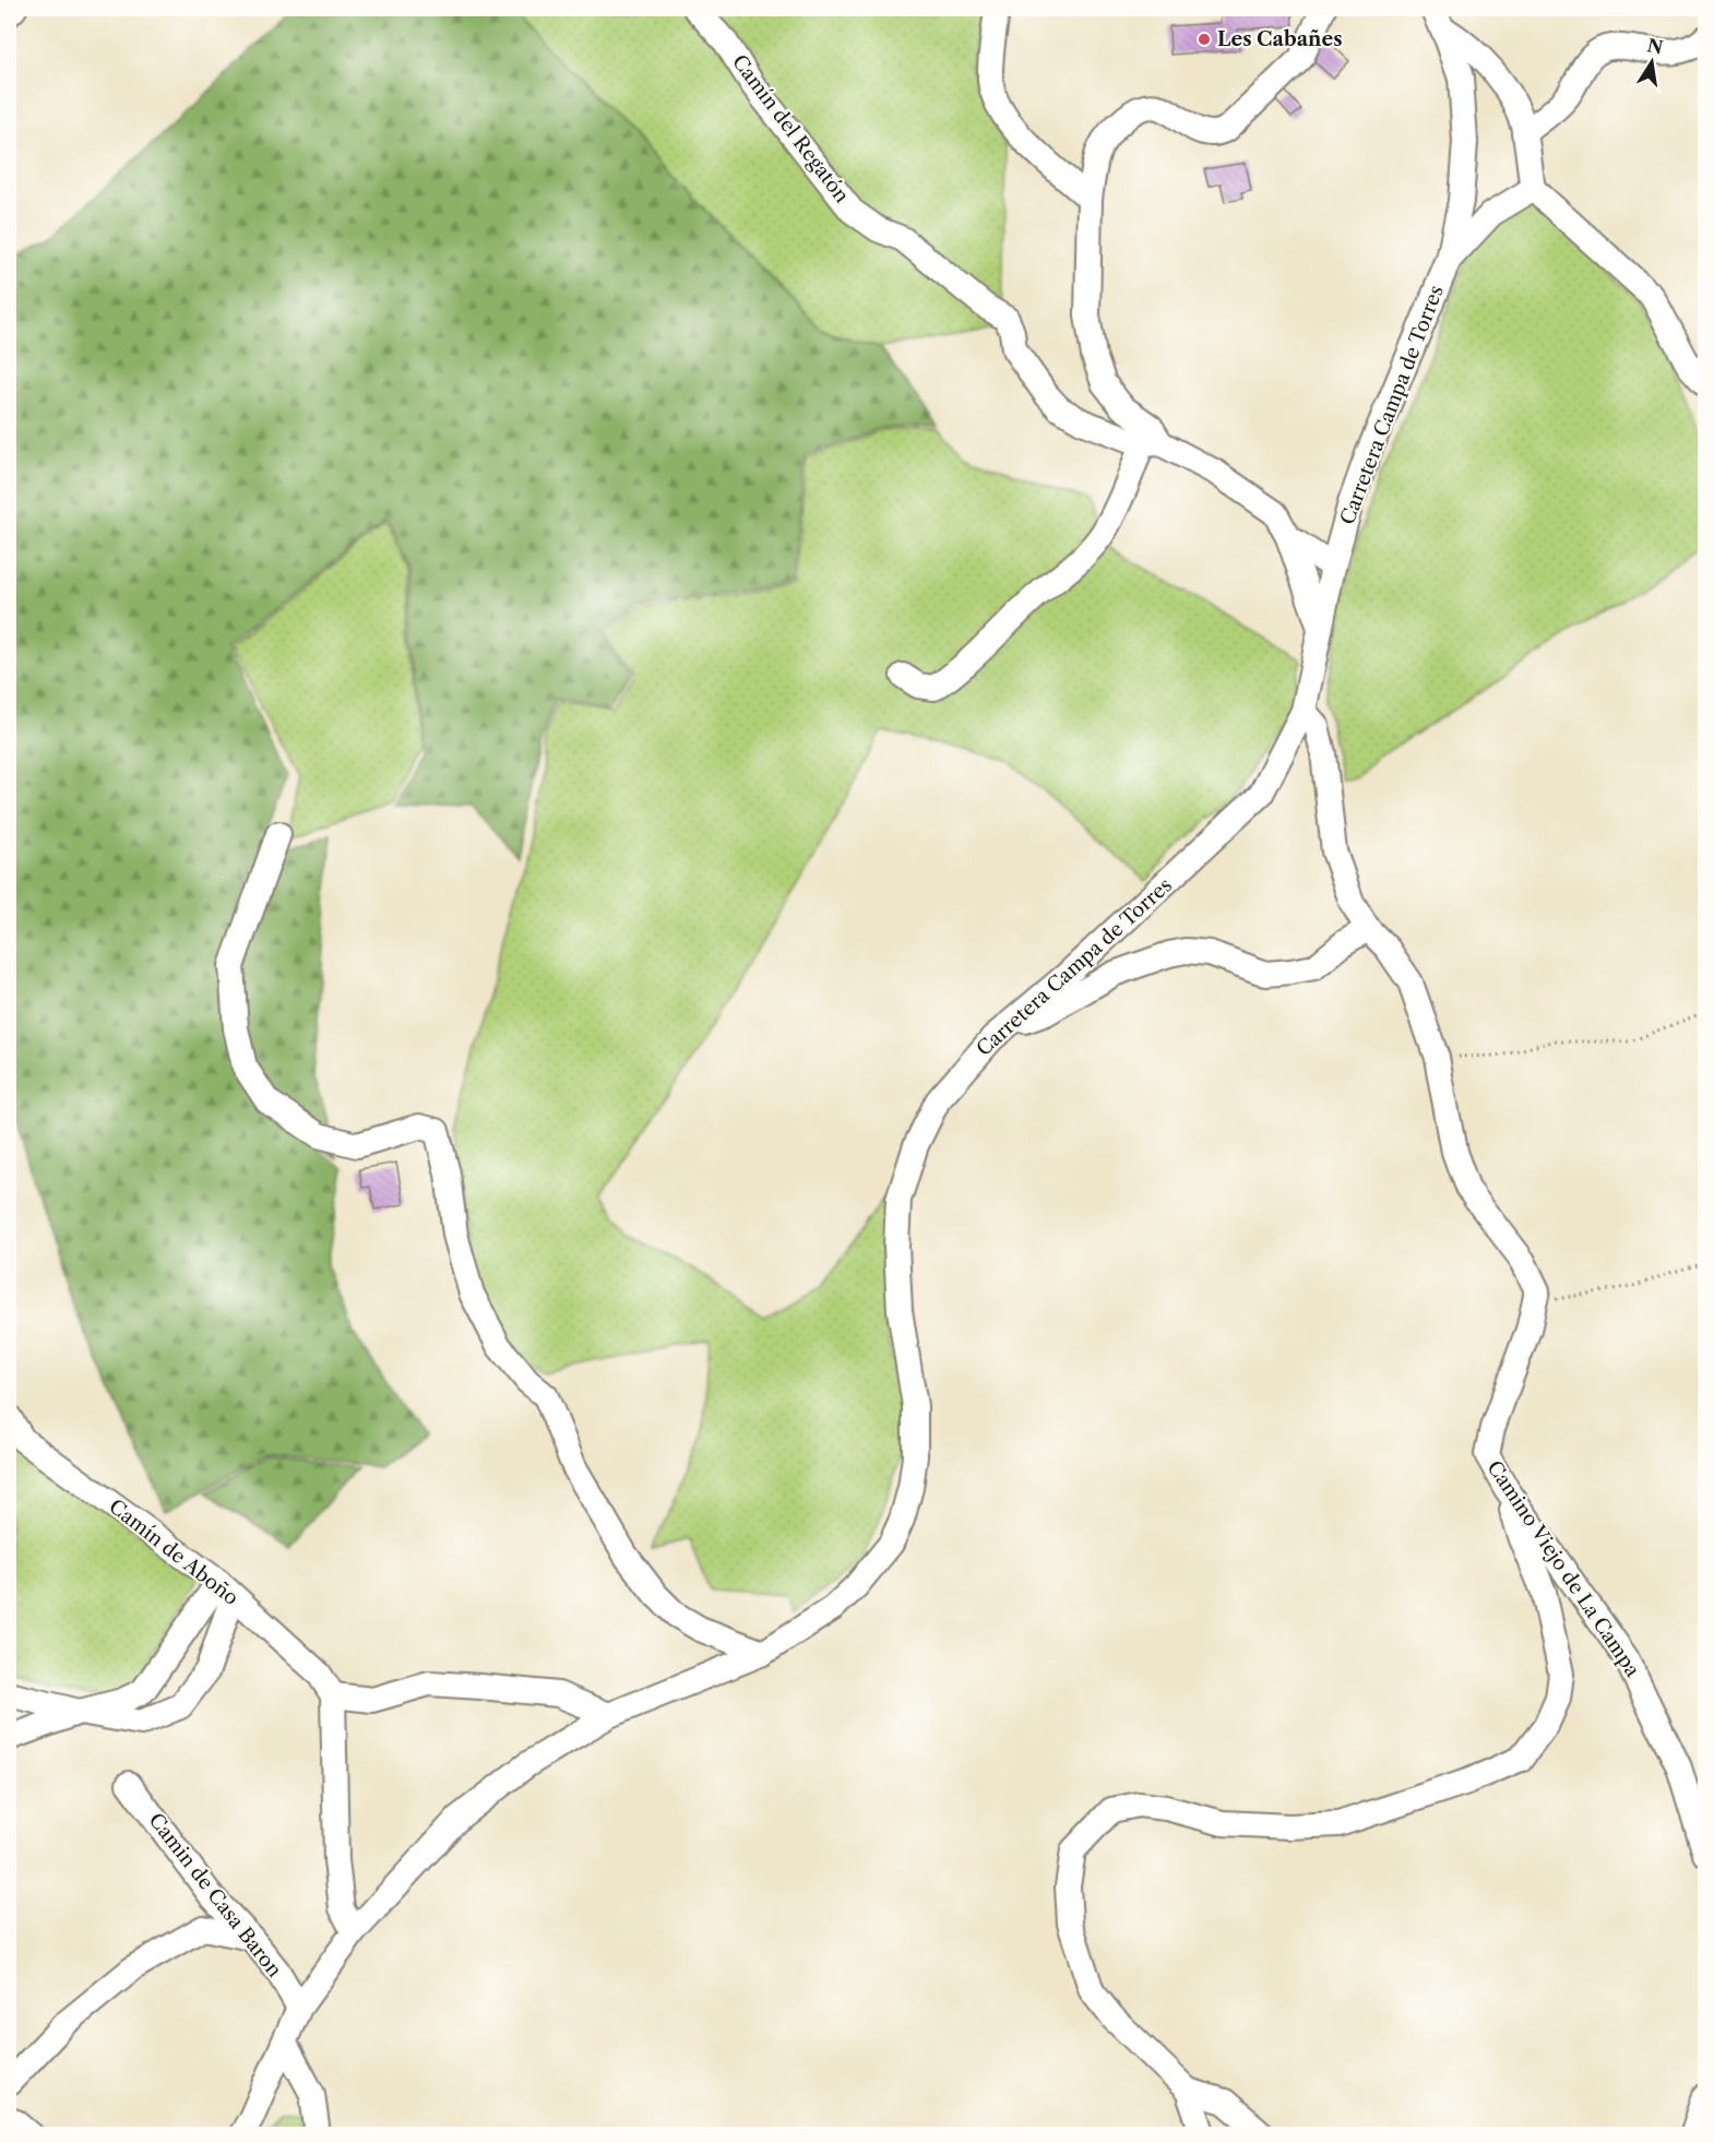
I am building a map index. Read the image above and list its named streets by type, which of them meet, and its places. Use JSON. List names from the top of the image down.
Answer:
{
  "streets": {
    "street": [
      "Camín del Regatón",
      "Carretera Campa de Torres",
      "Camín de Aboño",
      "Camino Viejo de La Campa",
      "Camin de Casa Baron"
    ]
  },
  "crossings": [
    ["Carretera Campa de Torres", "Camino Viejo de La Campa"],
    ["Carretera Campa de Torres", "Camin de Casa Baron"]
  ],
  "places": ["Les Cabañes"],
  "north": "top"
}
